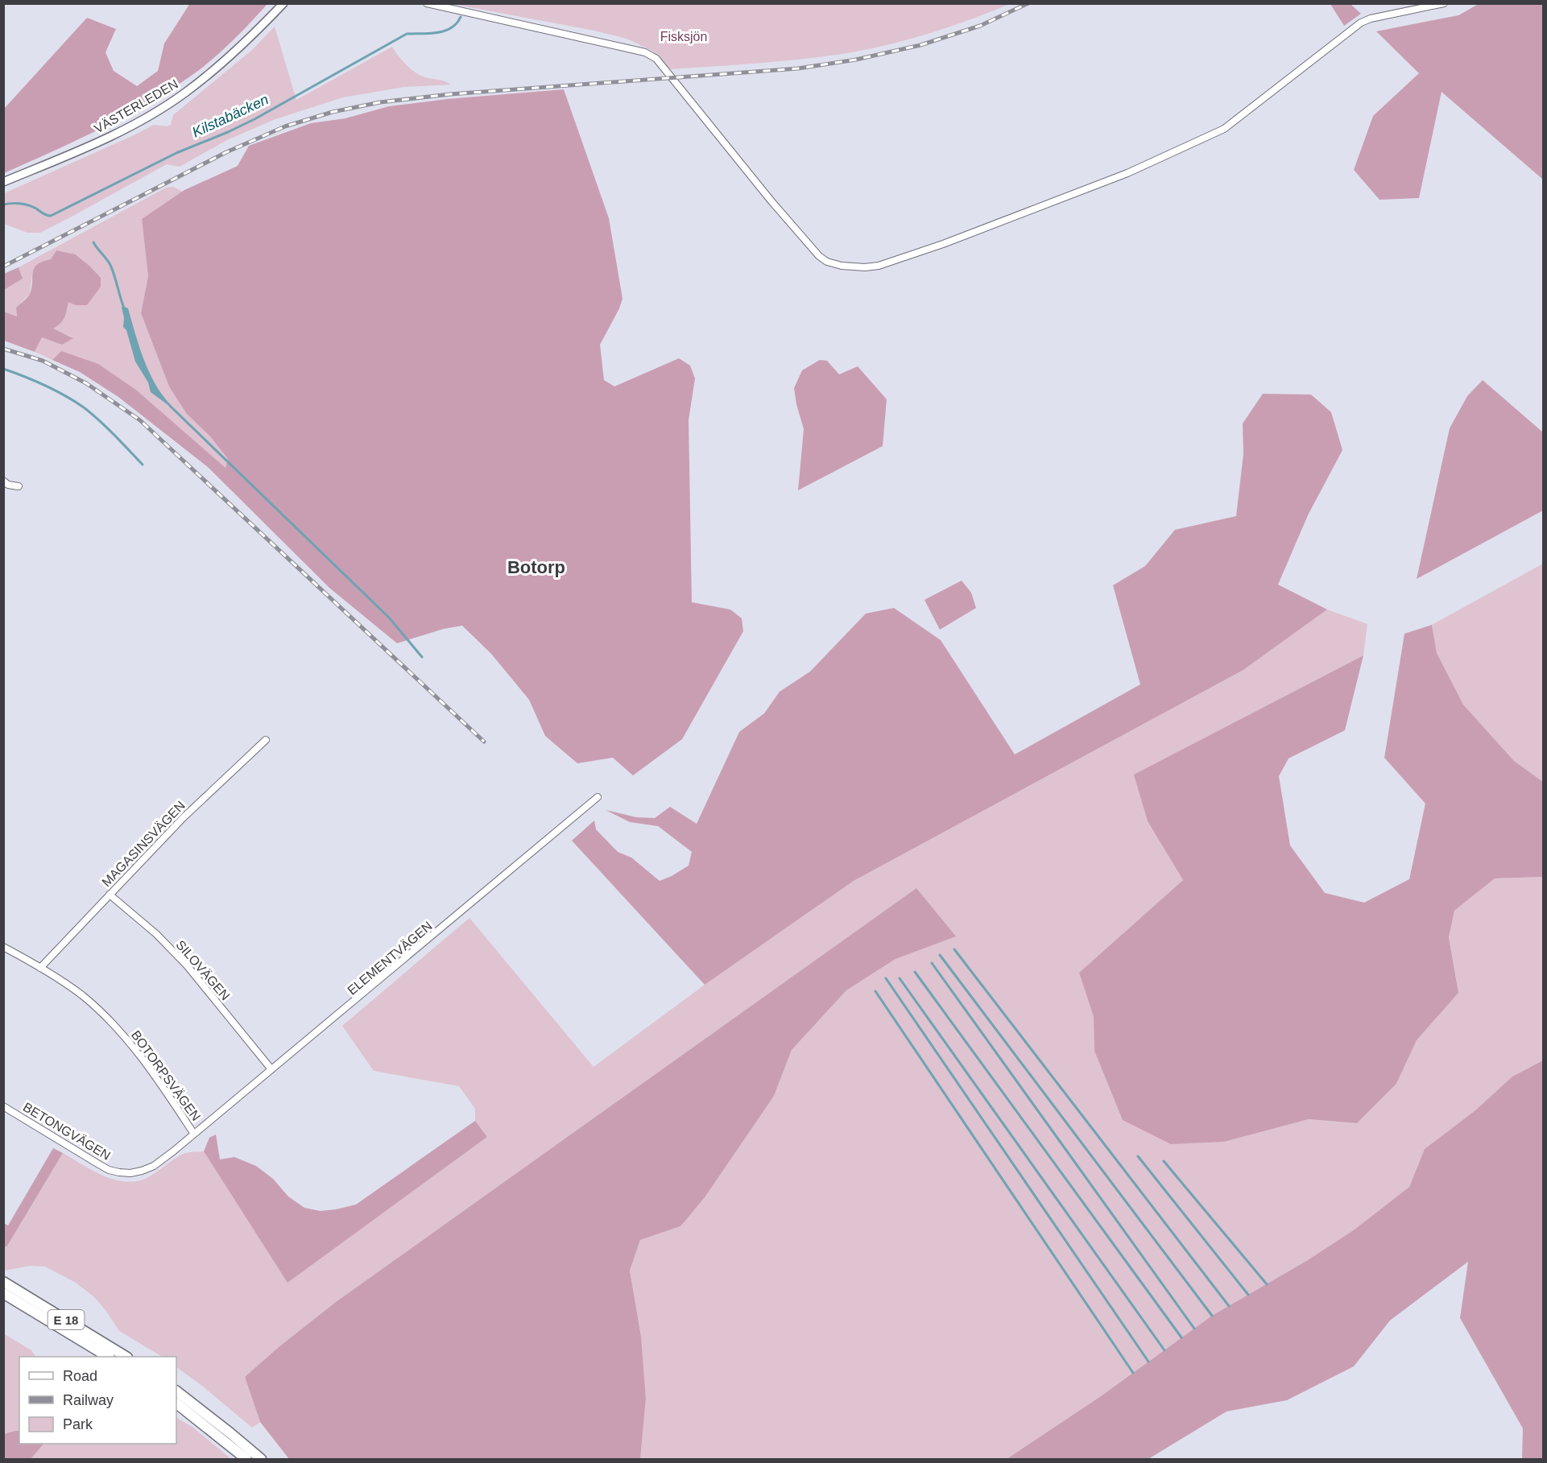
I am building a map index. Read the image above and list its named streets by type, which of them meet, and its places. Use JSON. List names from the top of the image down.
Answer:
{
  "streets": {
    "highway": ["E 18"],
    "street": [
      "VÄSTERLEDEN",
      "MAGASINSVÄGEN",
      "ELEMENTVÄGEN",
      "SILOVÄGEN",
      "BOTORPSVÄGEN",
      "BETONGVÄGEN"
    ]
  },
  "crossings": [
    ["MAGASINSVÄGEN", "SILOVÄGEN"],
    ["MAGASINSVÄGEN", "BOTORPSVÄGEN"],
    ["ELEMENTVÄGEN", "SILOVÄGEN"],
    ["ELEMENTVÄGEN", "BOTORPSVÄGEN"],
    ["ELEMENTVÄGEN", "BETONGVÄGEN"],
    ["BOTORPSVÄGEN", "BETONGVÄGEN"]
  ],
  "districts": ["Botorp"],
  "water": ["Kilstabäcken"],
  "parks": ["Fisksjön"],
  "legend": ["Road", "Railway", "Park"]
}
